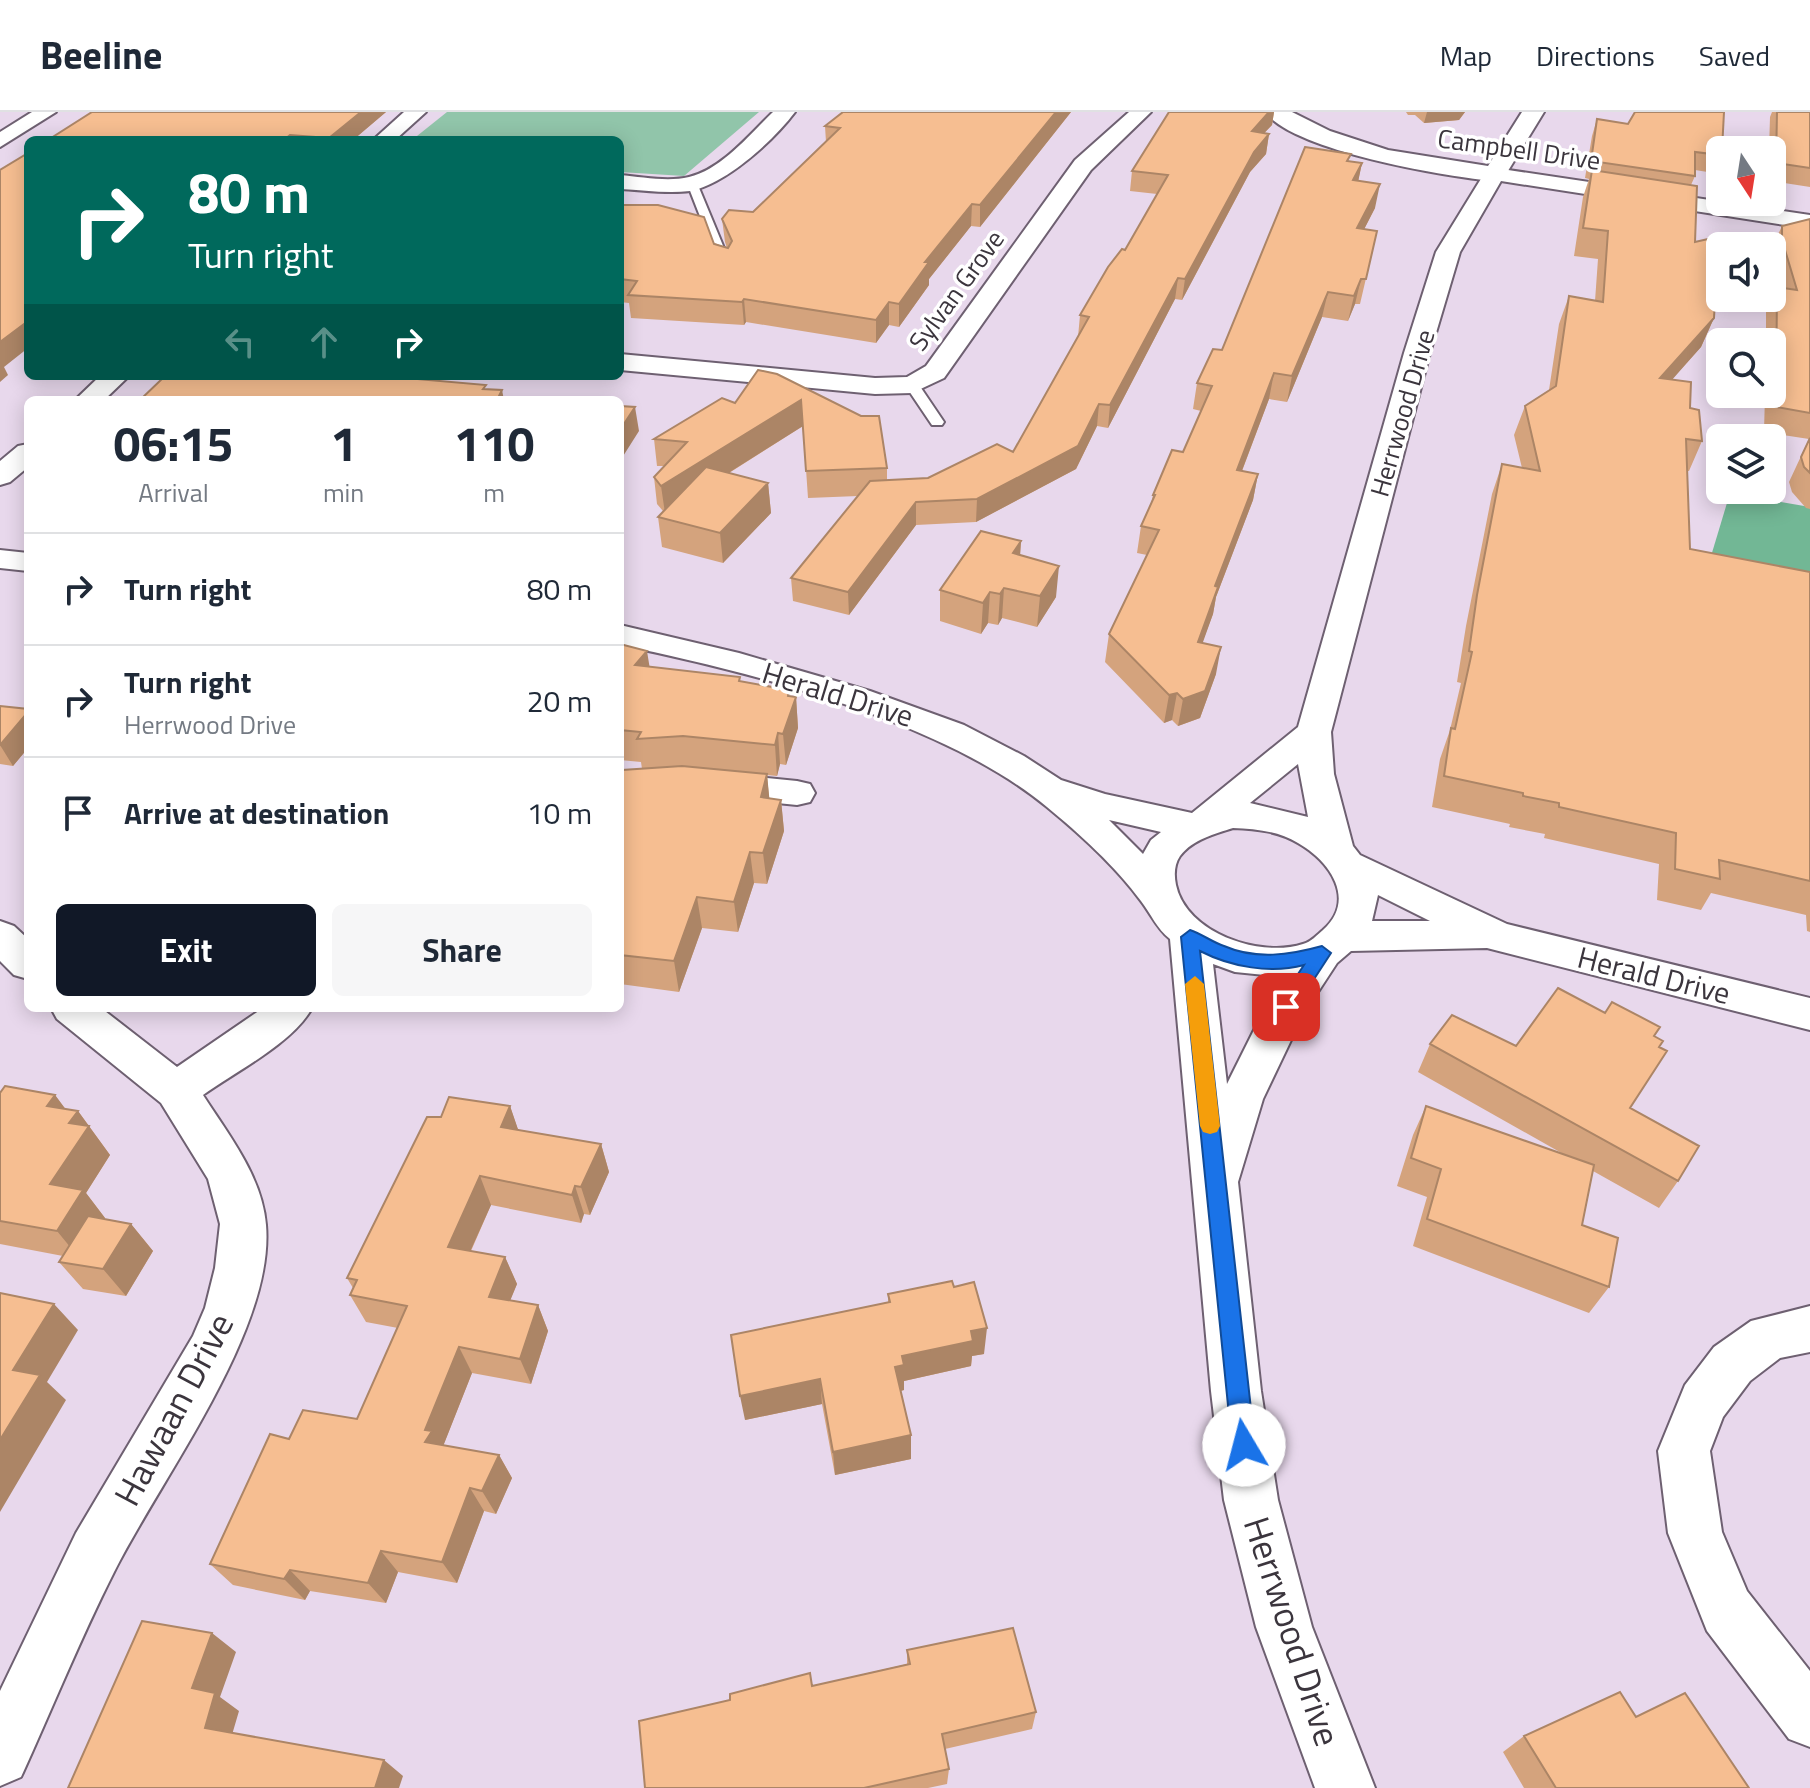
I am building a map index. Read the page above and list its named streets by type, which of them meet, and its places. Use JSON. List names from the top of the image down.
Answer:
{
  "streets": {
    "street": [
      "Campbell Drive",
      "Sylvan Grove",
      "Herrwood Drive",
      "Herald Drive",
      "Hawaan Drive"
    ]
  },
  "crossings": [
    ["Campbell Drive", "Herrwood Drive"],
    ["Herrwood Drive", "Herald Drive"]
  ],
  "north": "bottom",
  "page": {
    "header": "Beeline",
    "nav": ["Map", "Directions", "Saved"],
    "turn": ["80 m", "Turn right"],
    "eta": [
      "06:15",
      "Arrival",
      "1",
      "min",
      "110",
      "m"
    ],
    "list": [
      {
        "name": "Turn right",
        "value": "80 m"
      },
      {
        "name": "Turn right",
        "note": "Herrwood Drive",
        "value": "20 m"
      },
      {
        "name": "Arrive at destination",
        "value": "10 m"
      }
    ],
    "buttons": ["Exit", "Share"]
  }
}
